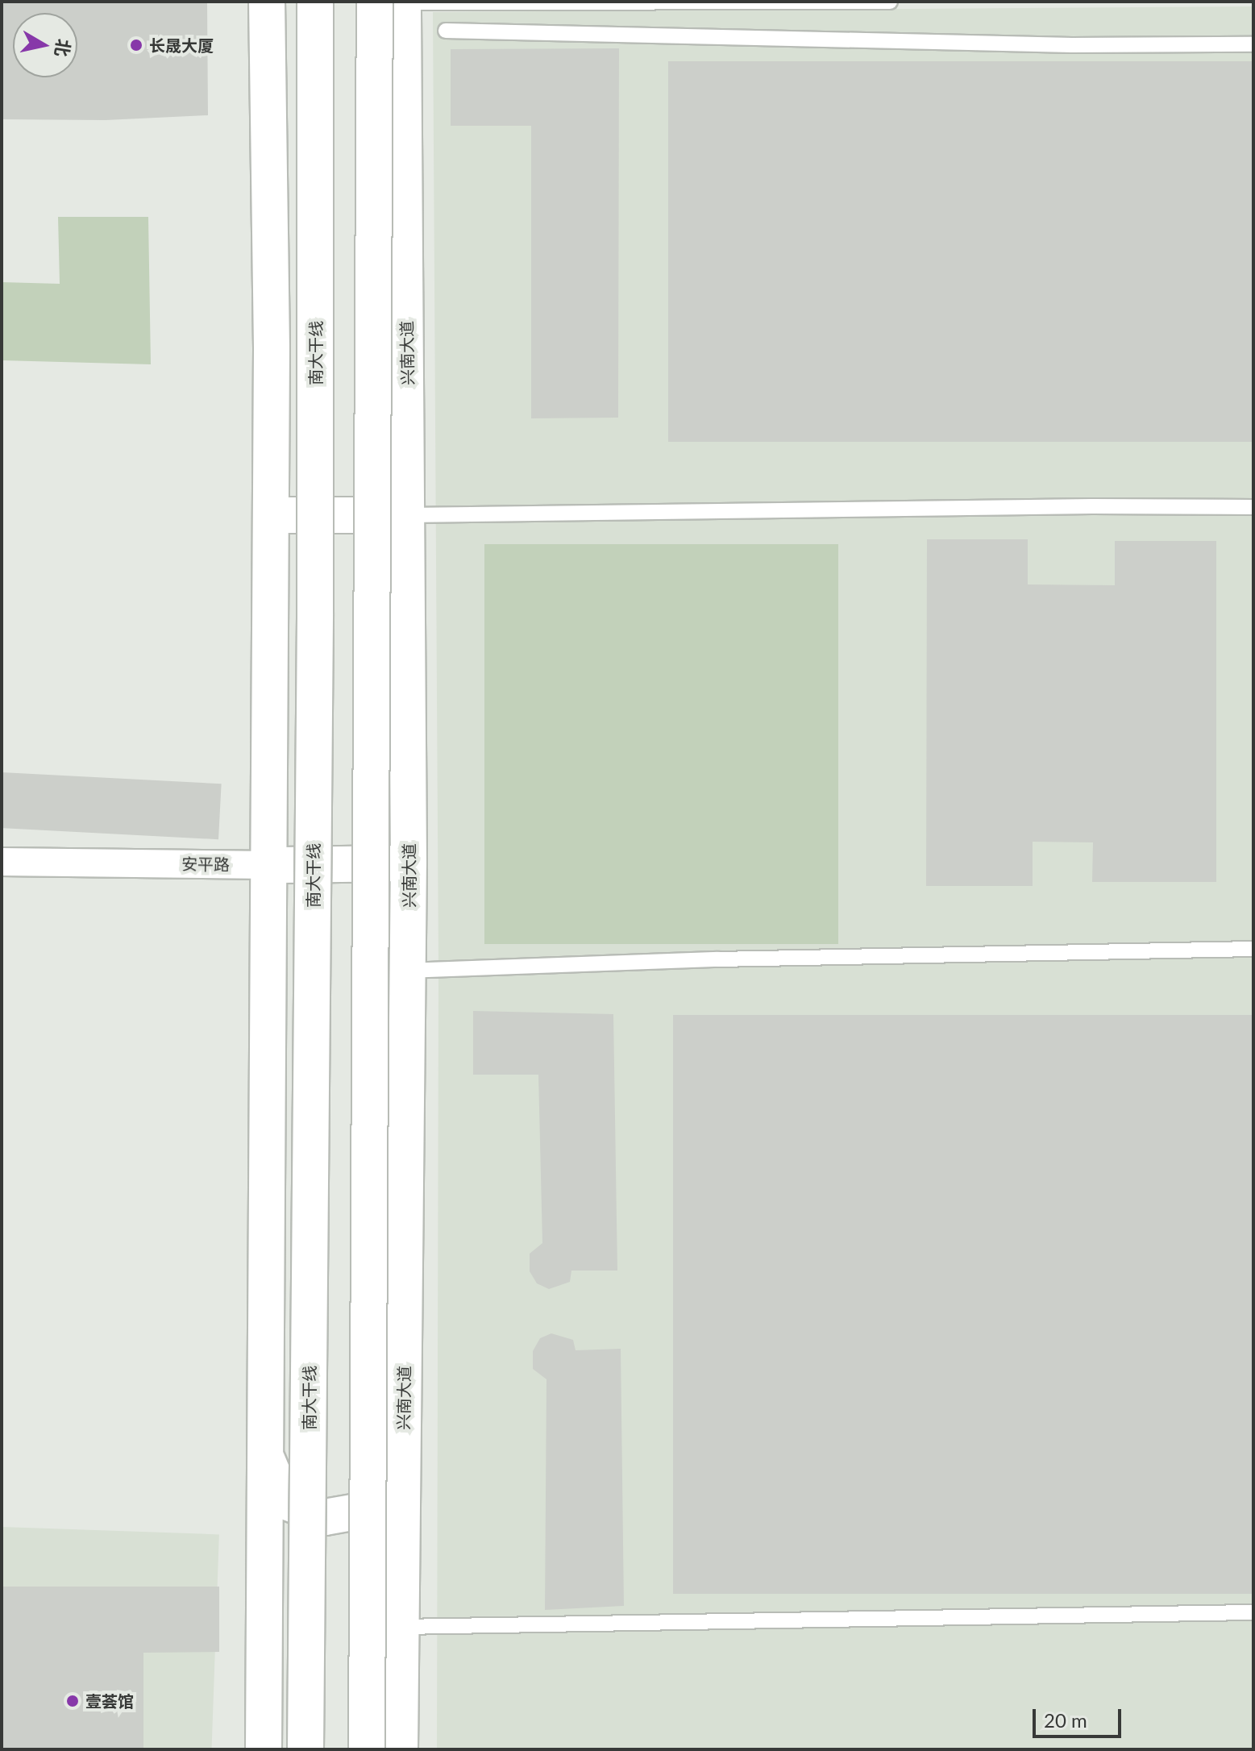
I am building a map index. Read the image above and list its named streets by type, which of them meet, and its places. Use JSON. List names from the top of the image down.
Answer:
{
  "streets": {
    "main road": ["南大干线", "兴南大道", "安平路"]
  },
  "crossings": [
    ["兴南大道", "安平路"]
  ],
  "places": ["长晟大厦", "壹荟馆"],
  "scale_bar": "20 m",
  "north": "right"
}
